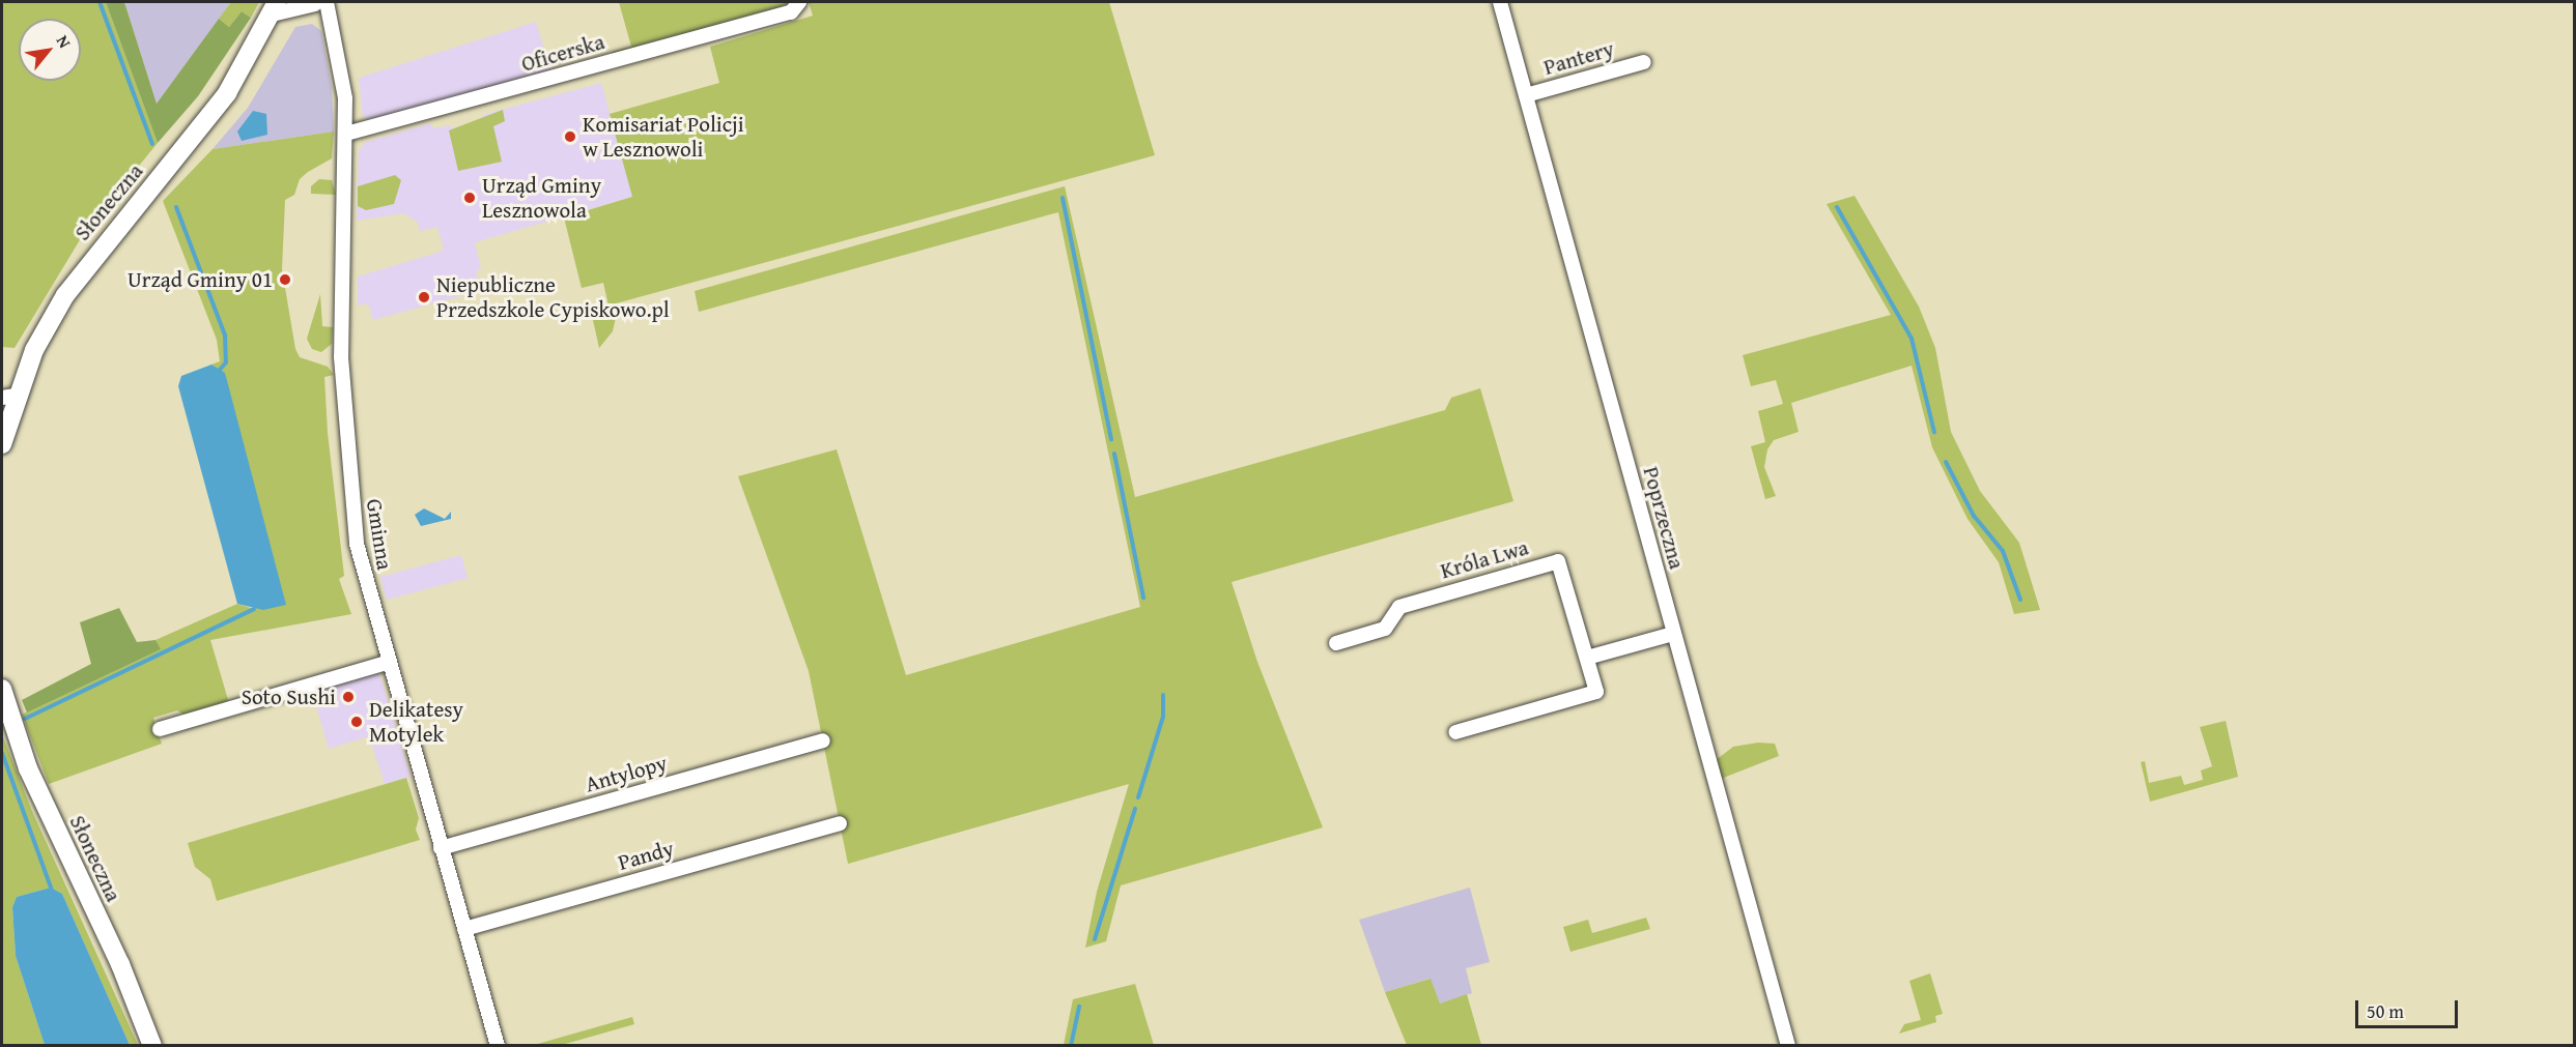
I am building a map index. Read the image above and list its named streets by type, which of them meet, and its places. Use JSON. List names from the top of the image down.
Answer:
{
  "streets": {
    "main road": ["Słoneczna"],
    "street": [
      "Oficerska",
      "Pantery",
      "Poprzeczna",
      "Gminna",
      "Króla Lwa",
      "Antylopy",
      "Pandy"
    ]
  },
  "crossings": [
    ["Oficerska", "Gminna"],
    ["Pantery", "Poprzeczna"],
    ["Słoneczna", "Gminna"],
    ["Gminna", "Antylopy"],
    ["Gminna", "Pandy"]
  ],
  "places": [
    "Komisariat Policji w Lesznowoli",
    "Urząd Gminy Lesznowola",
    "Urząd Gminy 01",
    "Niepubliczne Przedszkole Cypiskowo.pl",
    "Soto Sushi",
    "Delikatesy Motylek"
  ],
  "scale_bar": "50 m",
  "north": "top right"
}
